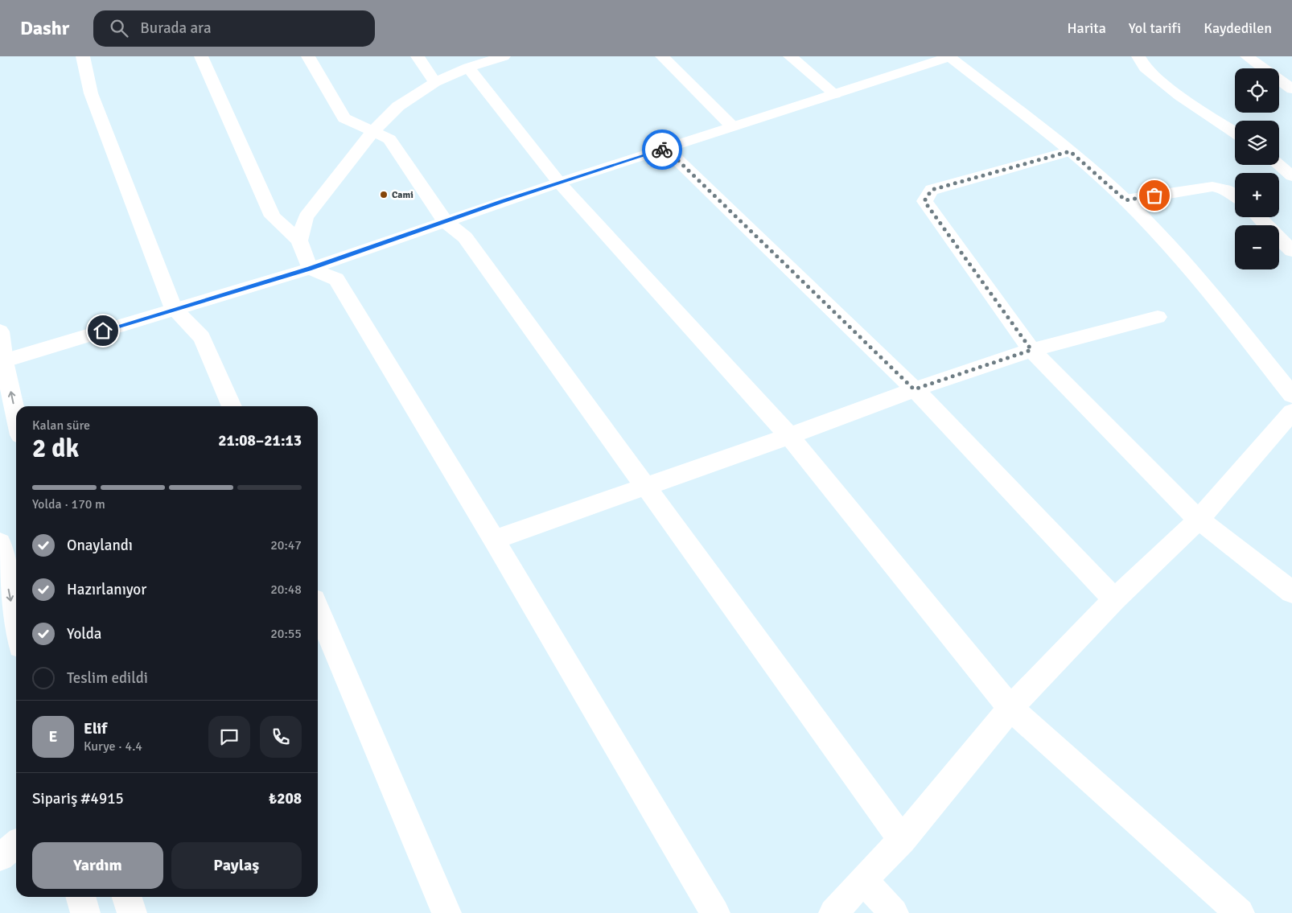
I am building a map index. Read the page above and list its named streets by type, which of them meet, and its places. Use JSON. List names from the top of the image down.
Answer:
{
  "places": ["Cami"],
  "page": {
    "header": "Dashr",
    "search": "Burada ara",
    "nav": ["Harita", "Yol tarifi", "Kaydedilen"],
    "map_buttons": ["+", "−"],
    "heading": ["2 dk", "Kalan süre", "21:08–21:13"],
    "panel": [
      "Elif",
      "Kurye · 4.4",
      "Sipariş #4915",
      "₺208"
    ],
    "bar": "Yolda · 170 m",
    "list": [
      ["Onaylandı", "20:47"],
      ["Hazırlanıyor", "20:48"],
      ["Yolda", "20:55"],
      "Teslim edildi"
    ],
    "round": "E",
    "buttons": ["Yardım", "Paylaş"]
  }
}
